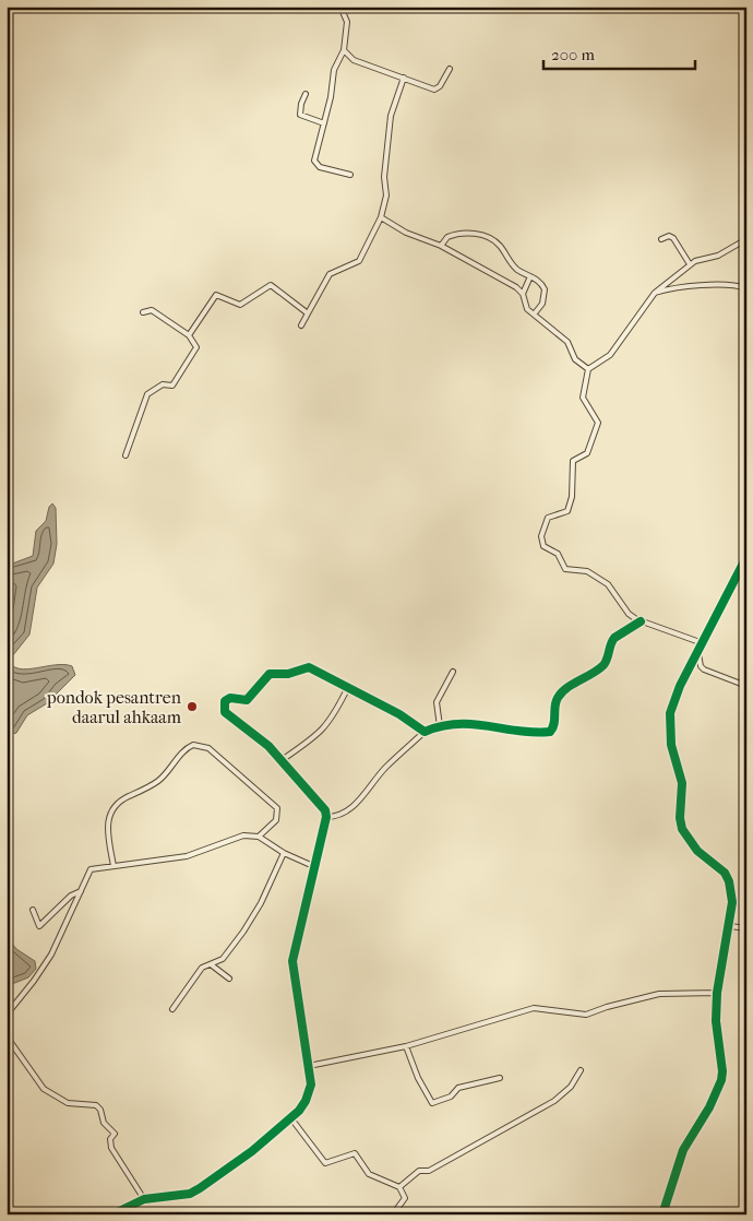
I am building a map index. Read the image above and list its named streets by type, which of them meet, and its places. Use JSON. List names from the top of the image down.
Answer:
{
  "places": ["pondok pesantren daarul ahkaam"],
  "scale_bar": "200 m"
}
